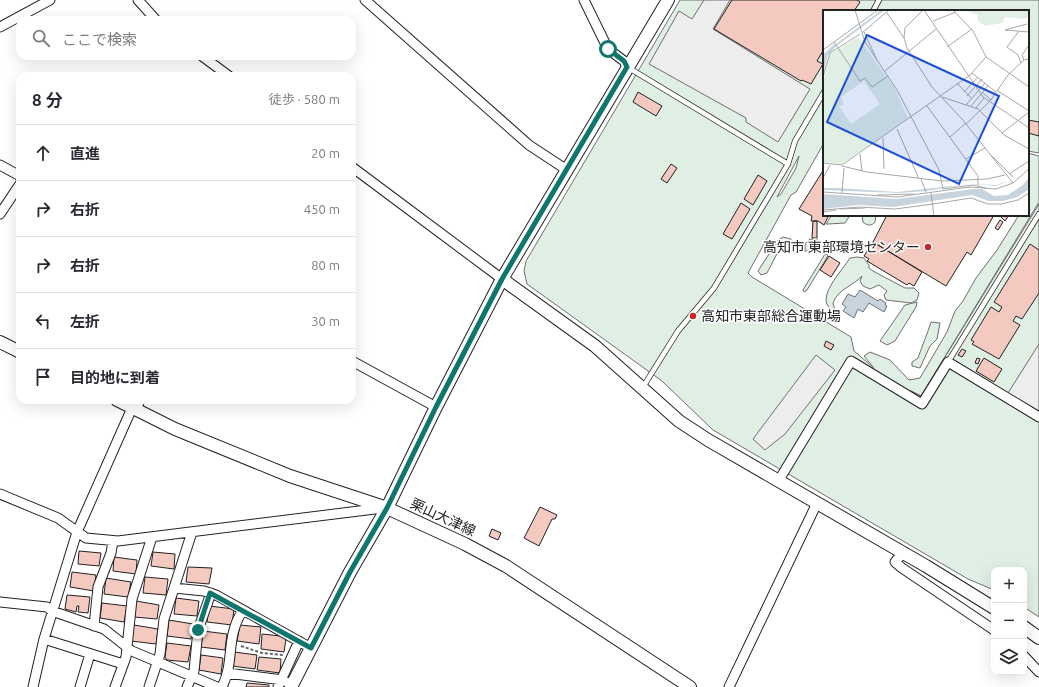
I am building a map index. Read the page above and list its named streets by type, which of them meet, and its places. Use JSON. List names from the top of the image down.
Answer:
{
  "streets": {
    "street": ["栗山大津線"]
  },
  "places": ["高知市 東部環境センター", "高知市東部総合運動場"],
  "page": {
    "search": "ここで検索",
    "heading": ["8 分", "徒歩 · 580 m"],
    "list": [
      ["直進", "20 m"],
      ["右折", "450 m"],
      ["右折", "80 m"],
      ["左折", "30 m"],
      "目的地に到着"
    ],
    "map_buttons": ["+", "−"]
  }
}
